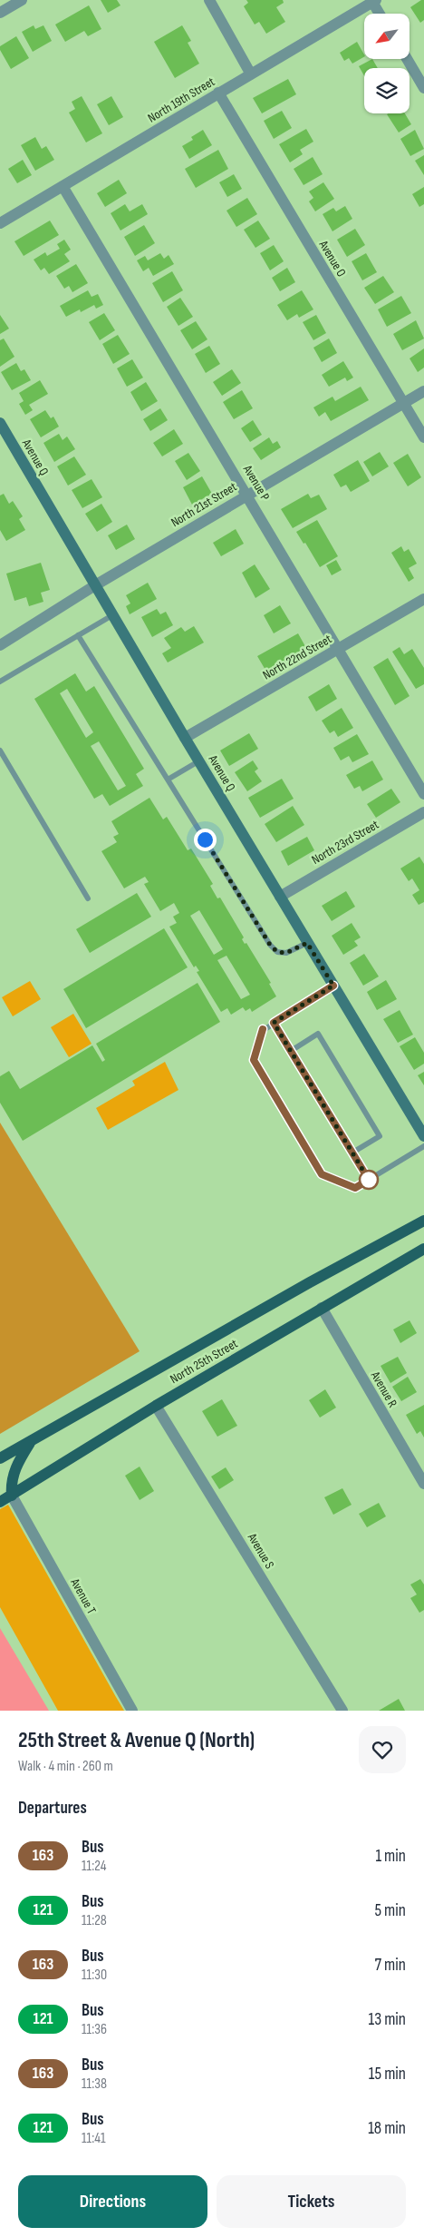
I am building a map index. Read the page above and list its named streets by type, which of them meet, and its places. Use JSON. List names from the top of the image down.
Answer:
{
  "streets": {
    "main road": ["North 25th Street"],
    "street": [
      "North 19th Street",
      "Avenue O",
      "Avenue Q",
      "Avenue P",
      "North 21st Street",
      "North 22nd Street",
      "North 23rd Street",
      "Avenue R",
      "Avenue S",
      "Avenue T"
    ]
  },
  "crossings": [
    ["North 19th Street", "Avenue O"],
    ["North 19th Street", "Avenue P"],
    ["Avenue O", "North 21st Street"],
    ["Avenue Q", "North 21st Street"],
    ["Avenue Q", "North 22nd Street"],
    ["Avenue Q", "North 23rd Street"],
    ["Avenue P", "North 21st Street"],
    ["Avenue P", "North 22nd Street"],
    ["North 25th Street", "Avenue R"],
    ["North 25th Street", "Avenue S"],
    ["North 25th Street", "Avenue T"]
  ],
  "lines": ["bus line 163"],
  "north": "bottom left",
  "page": {
    "heading": [
      ["25th Street & Avenue Q (North)", "Walk · 4 min · 260 m"],
      "Departures"
    ],
    "list": [
      {
        "mark": "163",
        "name": "Bus",
        "note": "11:24",
        "value": "1 min"
      },
      {
        "mark": "121",
        "name": "Bus",
        "note": "11:28",
        "value": "5 min"
      },
      {
        "mark": "163",
        "name": "Bus",
        "note": "11:30",
        "value": "7 min"
      },
      {
        "mark": "121",
        "name": "Bus",
        "note": "11:36",
        "value": "13 min"
      },
      {
        "mark": "163",
        "name": "Bus",
        "note": "11:38",
        "value": "15 min"
      },
      {
        "mark": "121",
        "name": "Bus",
        "note": "11:41",
        "value": "18 min"
      }
    ],
    "buttons": ["Directions", "Tickets"]
  }
}
